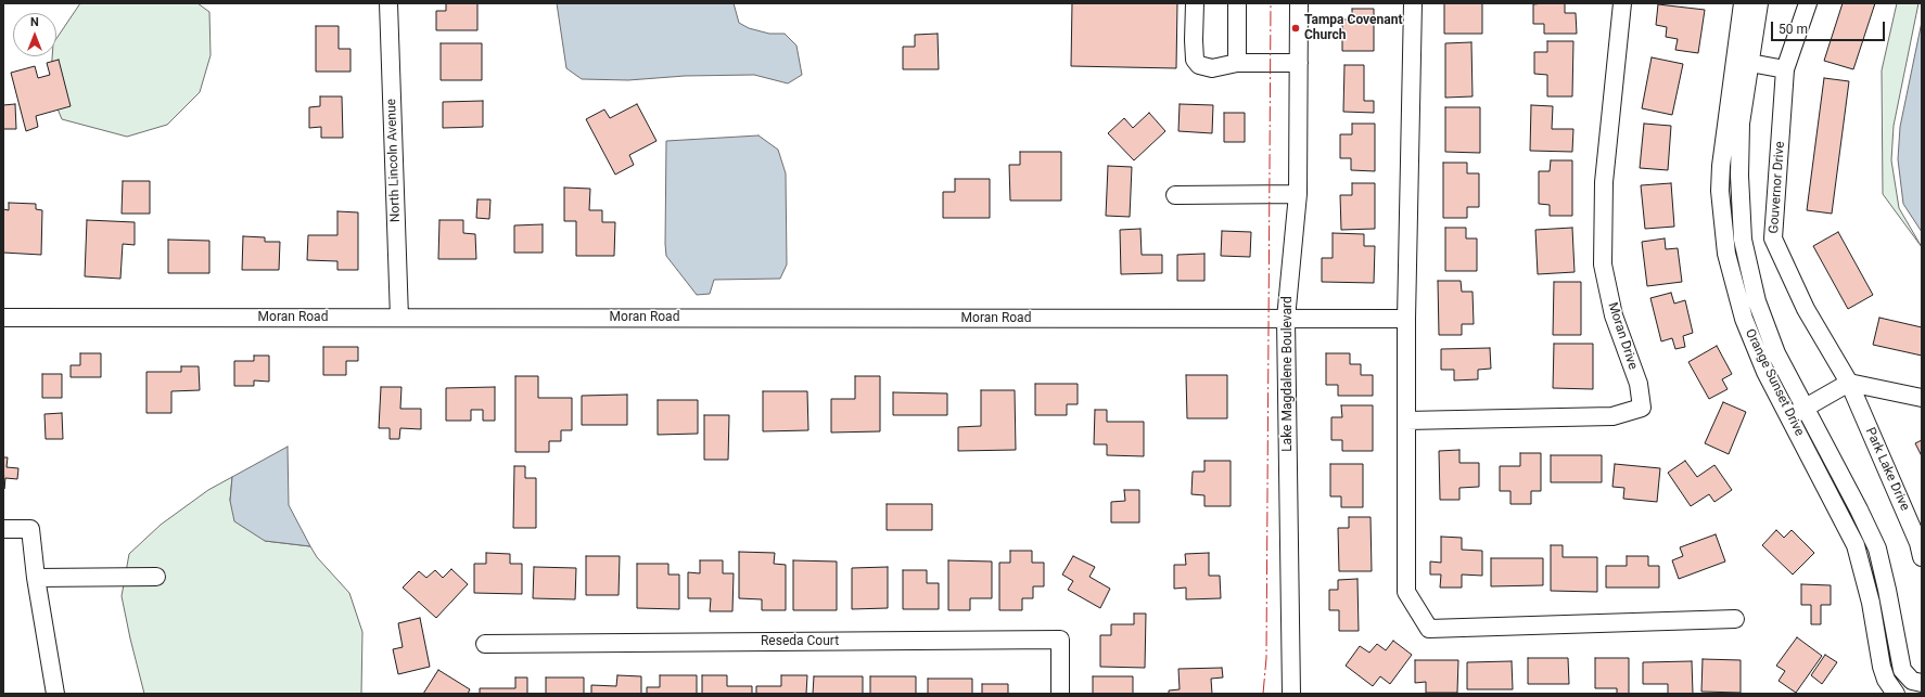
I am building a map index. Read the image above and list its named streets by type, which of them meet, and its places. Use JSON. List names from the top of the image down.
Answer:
{
  "streets": {
    "street": [
      "North Lincoln Avenue",
      "Gouvernor Drive",
      "Moran Road",
      "Moran Drive",
      "Lake Magdalene Boulevard",
      "Orange Sunset Drive",
      "Park Lake Drive",
      "Reseda Court"
    ]
  },
  "crossings": [
    ["North Lincoln Avenue", "Moran Road"],
    ["Gouvernor Drive", "Park Lake Drive"],
    ["Moran Road", "Lake Magdalene Boulevard"]
  ],
  "places": ["Tampa Covenant Church"],
  "scale_bar": "50 m",
  "north": "top"
}
